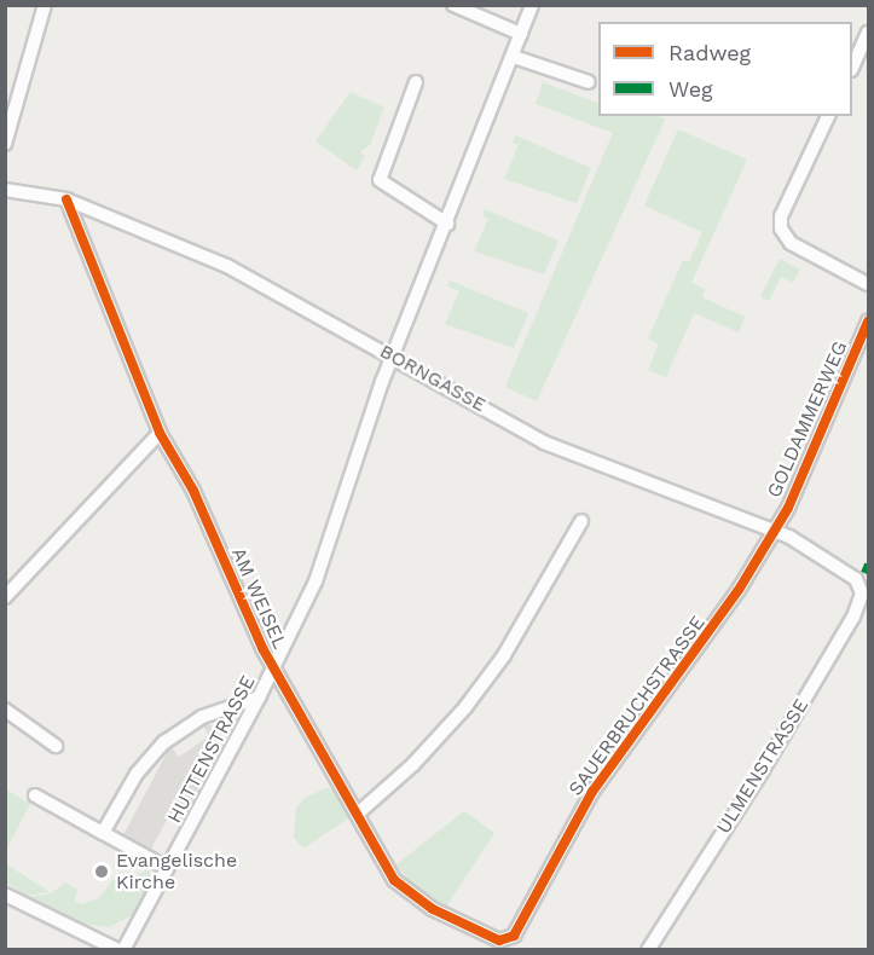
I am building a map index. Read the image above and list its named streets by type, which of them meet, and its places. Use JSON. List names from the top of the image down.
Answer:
{
  "streets": {
    "street": [
      "BORNGASSE",
      "GOLDAMMERWEG",
      "AM WEISEL",
      "SAUERBRUCHSTRASSE",
      "HUTTENSTRASSE",
      "ULMENSTRASSE"
    ]
  },
  "crossings": [
    ["BORNGASSE", "GOLDAMMERWEG"],
    ["BORNGASSE", "AM WEISEL"],
    ["BORNGASSE", "SAUERBRUCHSTRASSE"],
    ["BORNGASSE", "HUTTENSTRASSE"],
    ["BORNGASSE", "ULMENSTRASSE"],
    ["GOLDAMMERWEG", "SAUERBRUCHSTRASSE"],
    ["AM WEISEL", "SAUERBRUCHSTRASSE"],
    ["AM WEISEL", "HUTTENSTRASSE"]
  ],
  "places": ["Evangelische Kirche"],
  "legend": ["Radweg", "Weg"]
}
